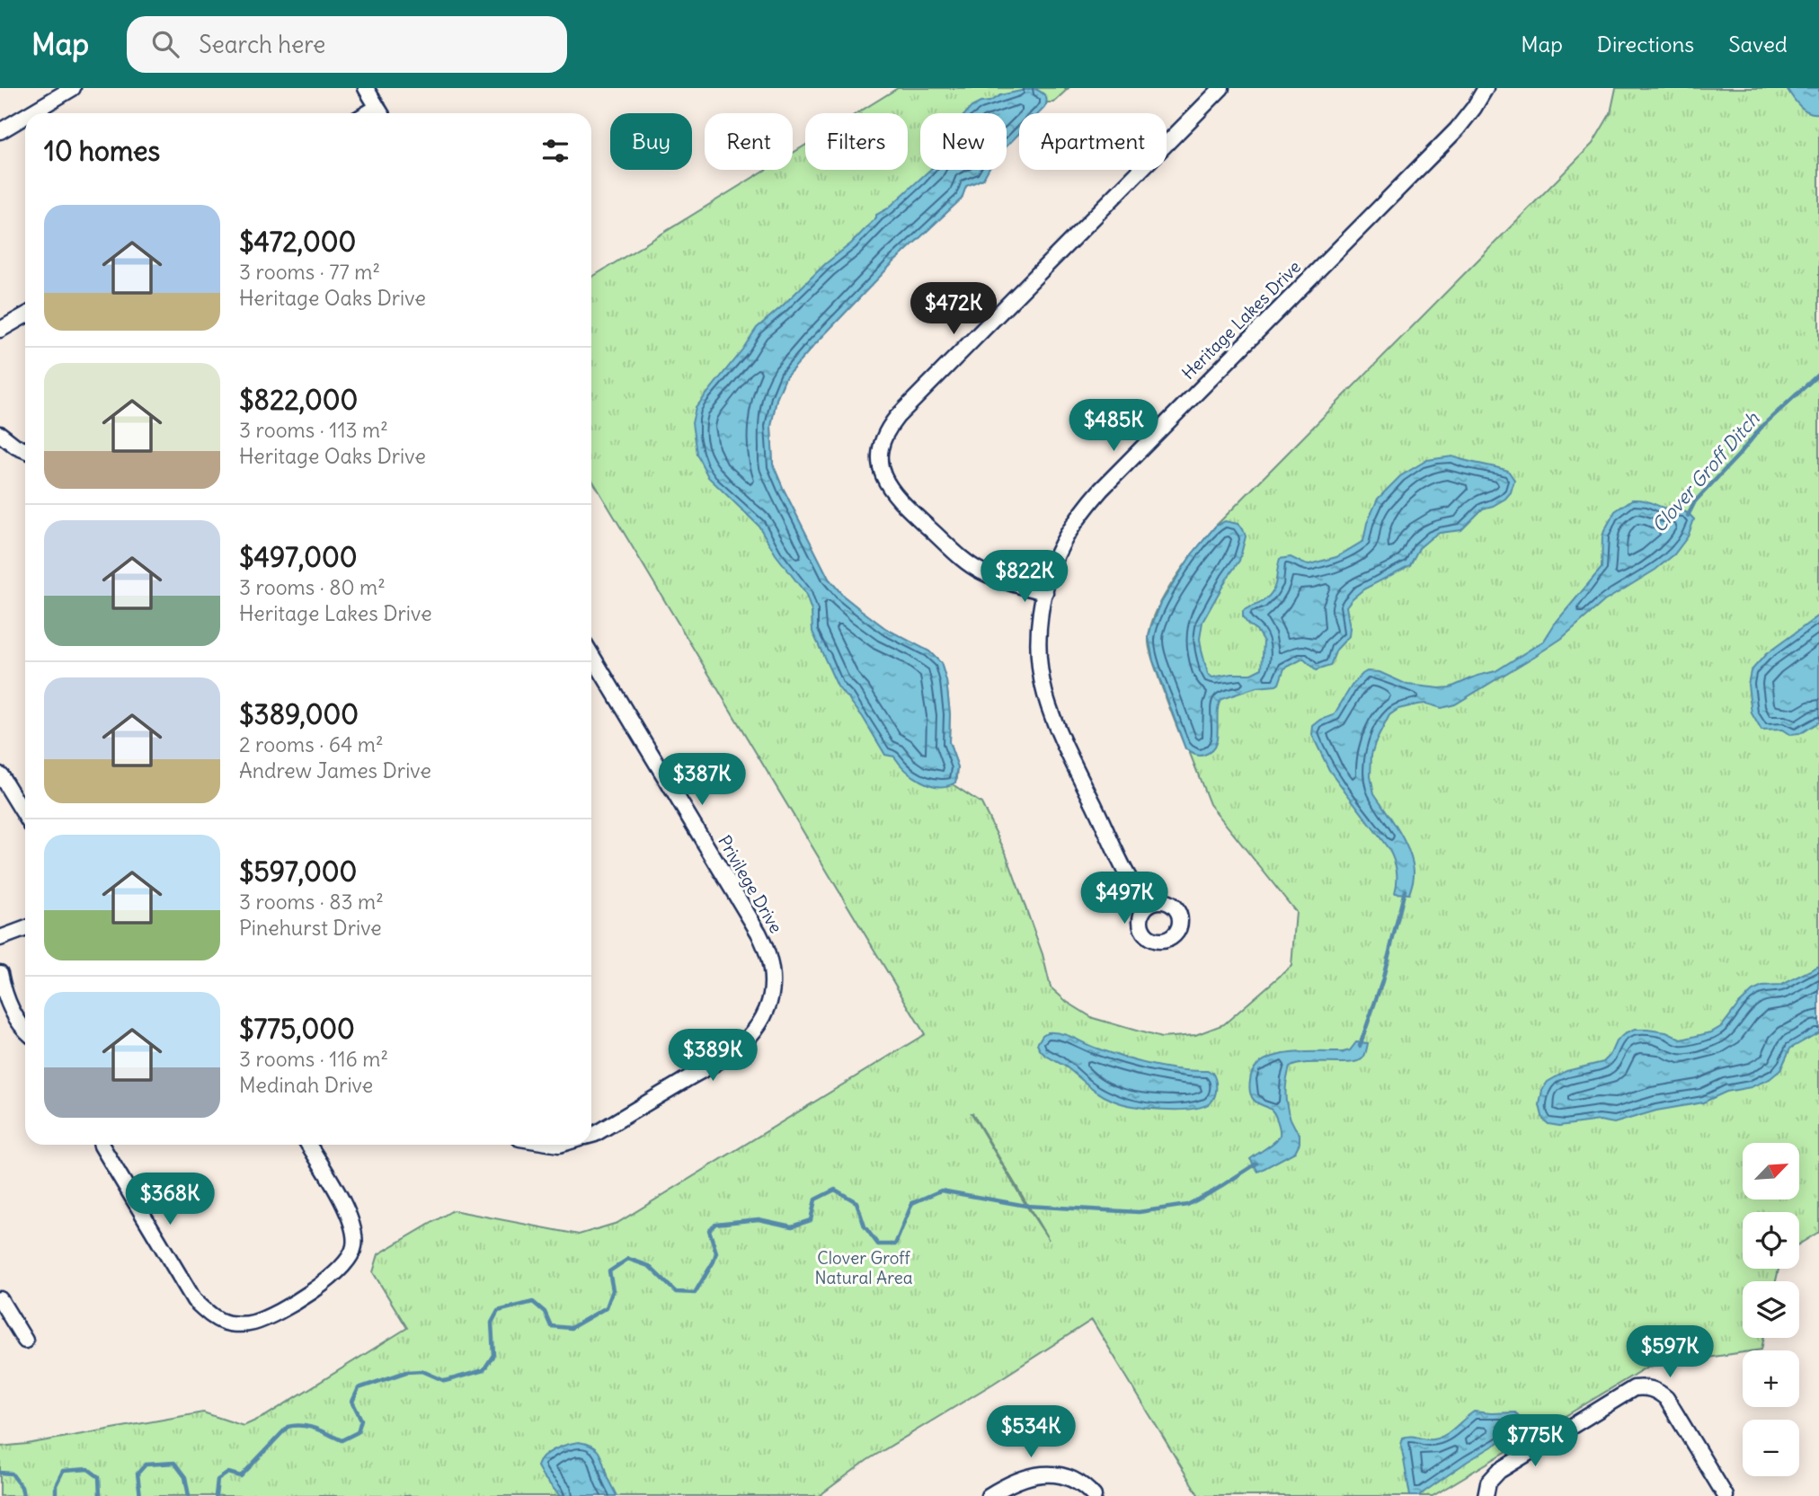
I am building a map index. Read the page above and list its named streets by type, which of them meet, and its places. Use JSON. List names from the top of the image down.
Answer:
{
  "streets": {
    "street": ["Heritage Lakes Drive", "Privilege Drive"]
  },
  "water": ["Clover Groff Ditch"],
  "parks": ["Clover Groff Natural Area"],
  "north": "top right",
  "page": {
    "header": "Map",
    "search": "Search here",
    "nav": ["Map", "Directions", "Saved"],
    "chip": [
      "Buy",
      "Rent",
      "Filters",
      "New",
      "Apartment"
    ],
    "heading": "10 homes",
    "list": [
      {
        "name": "$472,000",
        "note": "3 rooms · 77 m² · Heritage Oaks Drive"
      },
      {
        "name": "$822,000",
        "note": "3 rooms · 113 m² · Heritage Oaks Drive"
      },
      {
        "name": "$497,000",
        "note": "3 rooms · 80 m² · Heritage Lakes Drive"
      },
      {
        "name": "$389,000",
        "note": "2 rooms · 64 m² · Andrew James Drive"
      },
      {
        "name": "$597,000",
        "note": "3 rooms · 83 m² · Pinehurst Drive"
      },
      {
        "name": "$775,000",
        "note": "3 rooms · 116 m² · Medinah Drive"
      }
    ],
    "price": [
      "$472K",
      "$485K",
      "$822K",
      "$387K",
      "$497K",
      "$389K",
      "$368K",
      "$597K",
      "$534K",
      "$775K"
    ],
    "map_buttons": ["+", "−"]
  }
}
